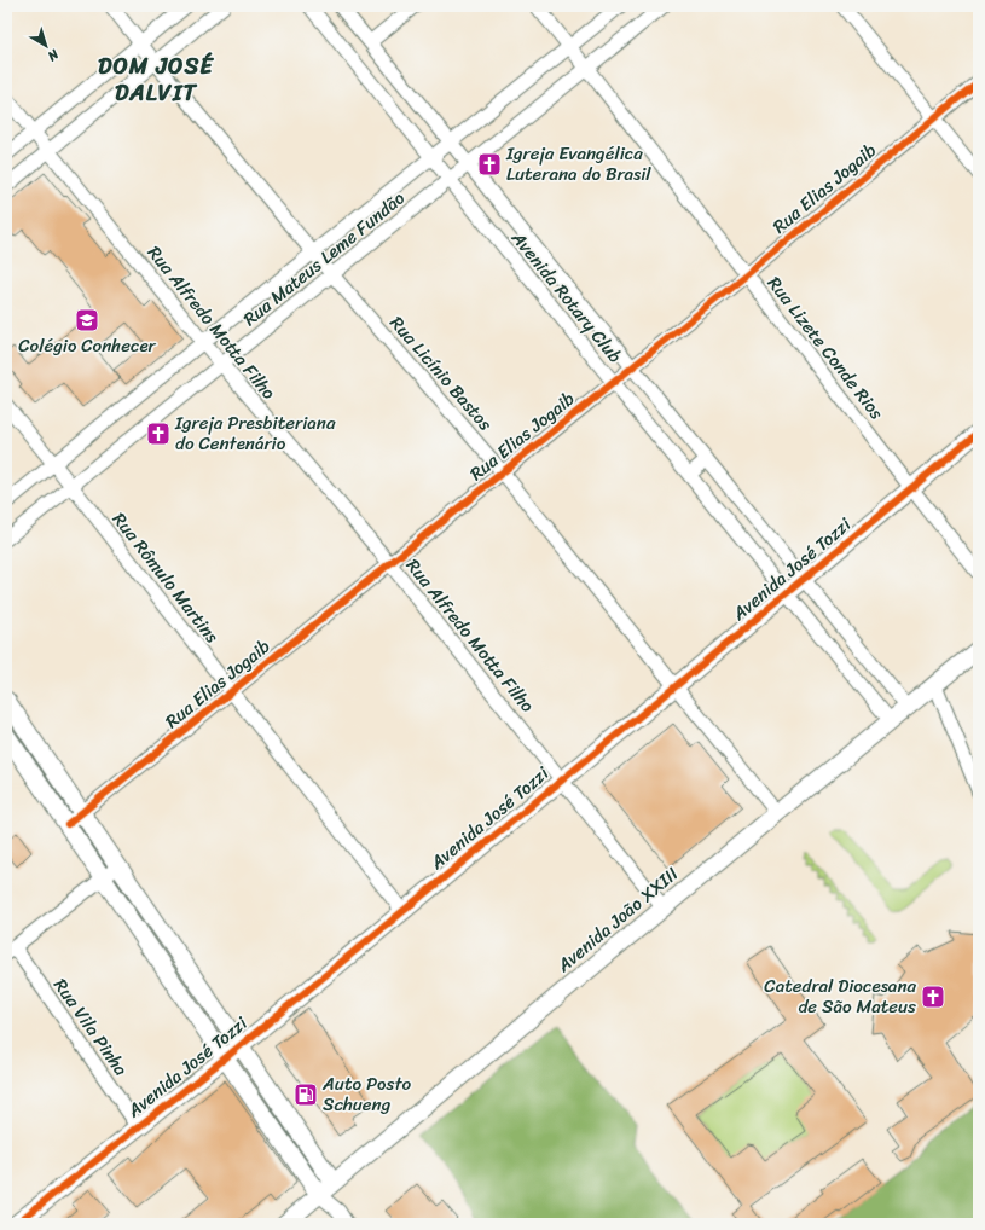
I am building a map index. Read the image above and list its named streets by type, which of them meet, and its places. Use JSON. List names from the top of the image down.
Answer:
{
  "streets": {
    "street": [
      "Rua Elias Jogaib",
      "Rua Mateus Leme Fundão",
      "Avenida Rotary Club",
      "Rua Alfredo Motta Filho",
      "Rua Lizete Conde Rios",
      "Rua Licínio Bastos",
      "Avenida José Tozzi",
      "Rua Rômulo Martins",
      "Avenida João XXIII",
      "Rua Vila Pinha"
    ]
  },
  "crossings": [
    ["Rua Elias Jogaib", "Avenida Rotary Club"],
    ["Rua Elias Jogaib", "Rua Alfredo Motta Filho"],
    ["Rua Elias Jogaib", "Rua Lizete Conde Rios"],
    ["Rua Elias Jogaib", "Rua Licínio Bastos"],
    ["Rua Elias Jogaib", "Rua Rômulo Martins"],
    ["Rua Mateus Leme Fundão", "Avenida Rotary Club"],
    ["Rua Mateus Leme Fundão", "Rua Alfredo Motta Filho"],
    ["Rua Mateus Leme Fundão", "Rua Lizete Conde Rios"],
    ["Rua Mateus Leme Fundão", "Rua Licínio Bastos"],
    ["Rua Mateus Leme Fundão", "Rua Rômulo Martins"],
    ["Avenida Rotary Club", "Avenida José Tozzi"],
    ["Avenida Rotary Club", "Avenida João XXIII"],
    ["Rua Alfredo Motta Filho", "Avenida José Tozzi"],
    ["Rua Alfredo Motta Filho", "Avenida João XXIII"],
    ["Rua Lizete Conde Rios", "Avenida José Tozzi"],
    ["Rua Licínio Bastos", "Avenida José Tozzi"],
    ["Rua Licínio Bastos", "Avenida João XXIII"],
    ["Avenida José Tozzi", "Rua Rômulo Martins"],
    ["Avenida José Tozzi", "Rua Vila Pinha"]
  ],
  "districts": ["DOM JOSÉ DALVIT"],
  "places": {
    "church": ["Igreja Evangélica Luterana do Brasil", "Igreja Presbiteriana do Centenário", "Catedral Diocesana de São Mateus"],
    "school or university": ["Colégio Conhecer"],
    "fuel station": ["Auto Posto Schueng"]
  },
  "north": "bottom right"
}
